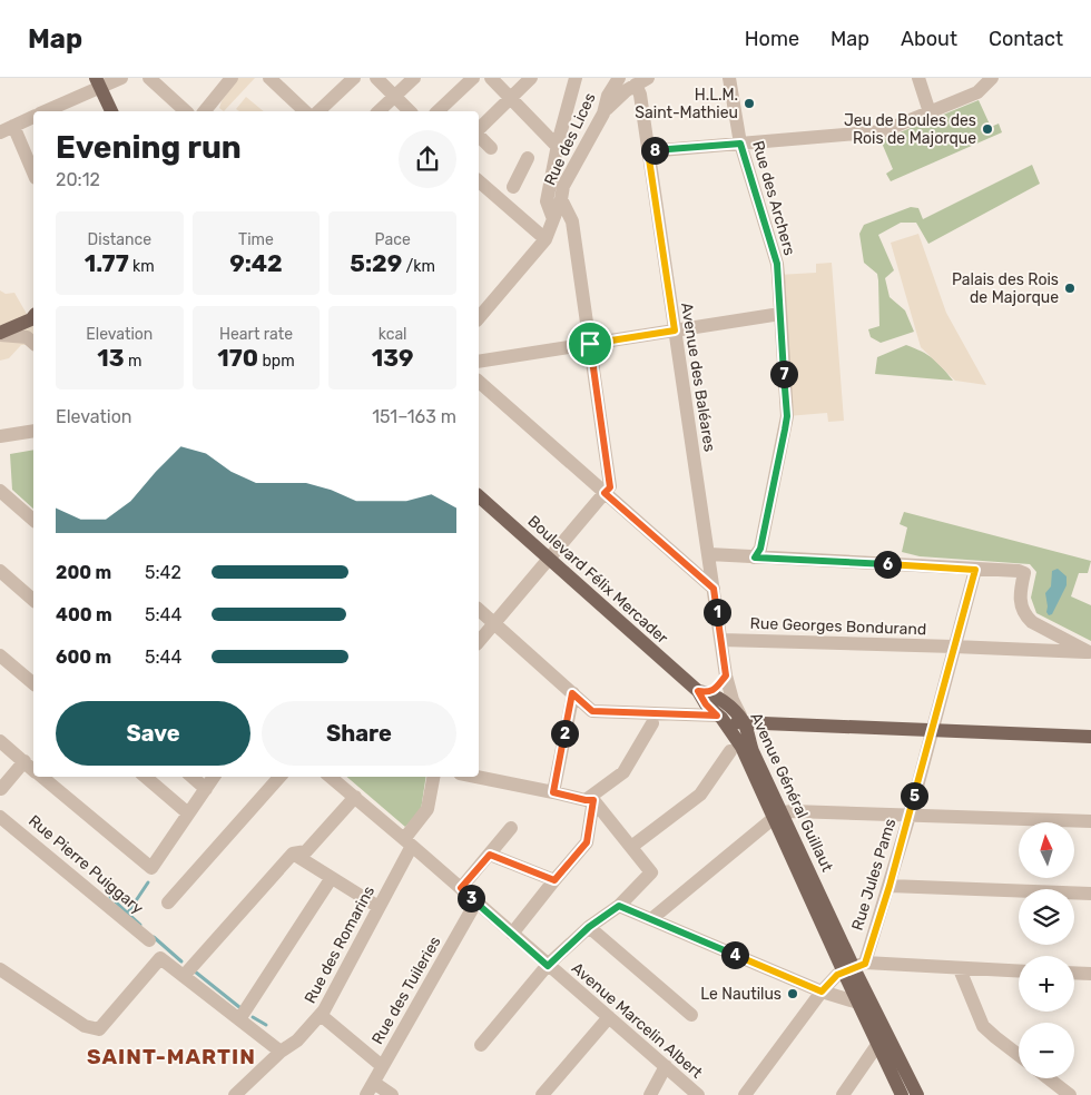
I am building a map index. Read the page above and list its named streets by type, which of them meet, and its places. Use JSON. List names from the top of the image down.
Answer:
{
  "streets": {
    "main road": ["Boulevard Félix Mercader", "Avenue Général Guillaut"],
    "street": [
      "Rue des Lices",
      "Rue des Archers",
      "Avenue des Baléares",
      "Rue Georges Bondurand",
      "Rue Pierre Puiggary",
      "Rue Jules Pams",
      "Rue des Romarins",
      "Rue des Tuileries",
      "Avenue Marcelin Albert"
    ]
  },
  "crossings": [
    ["Avenue des Baléares", "Rue Georges Bondurand"],
    ["Avenue des Baléares", "Avenue Général Guillaut"],
    ["Boulevard Félix Mercader", "Avenue Général Guillaut"],
    ["Rue Georges Bondurand", "Rue Jules Pams"],
    ["Avenue Général Guillaut", "Rue Jules Pams"],
    ["Rue des Romarins", "Avenue Marcelin Albert"],
    ["Rue des Tuileries", "Avenue Marcelin Albert"]
  ],
  "districts": ["SAINT-MARTIN"],
  "places": [
    "H.L.M. Saint-Mathieu",
    "Jeu de Boules des Rois de Majorque",
    "Palais des Rois de Majorque",
    "Le Nautilus"
  ],
  "north": "top",
  "page": {
    "header": "Map",
    "nav": [
      "Home",
      "Map",
      "About",
      "Contact"
    ],
    "heading": ["Evening run", "20:12"],
    "pins": [
      "8",
      "7",
      "6",
      "1",
      "2",
      "5",
      "3",
      "4"
    ],
    "stats": [
      ["Distance", "1.77 km"],
      ["Time", "9:42"],
      ["Pace", "5:29 /km"],
      ["Elevation", "13 m"],
      ["Heart rate", "170 bpm"],
      ["kcal", "139"]
    ],
    "chart": ["Elevation", "151–163 m"],
    "list": [
      {
        "name": "200 m",
        "note": "5:42"
      },
      {
        "name": "400 m",
        "note": "5:44"
      },
      {
        "name": "600 m",
        "note": "5:44"
      }
    ],
    "buttons": ["Save", "Share"],
    "map_buttons": ["+", "−"]
  }
}
